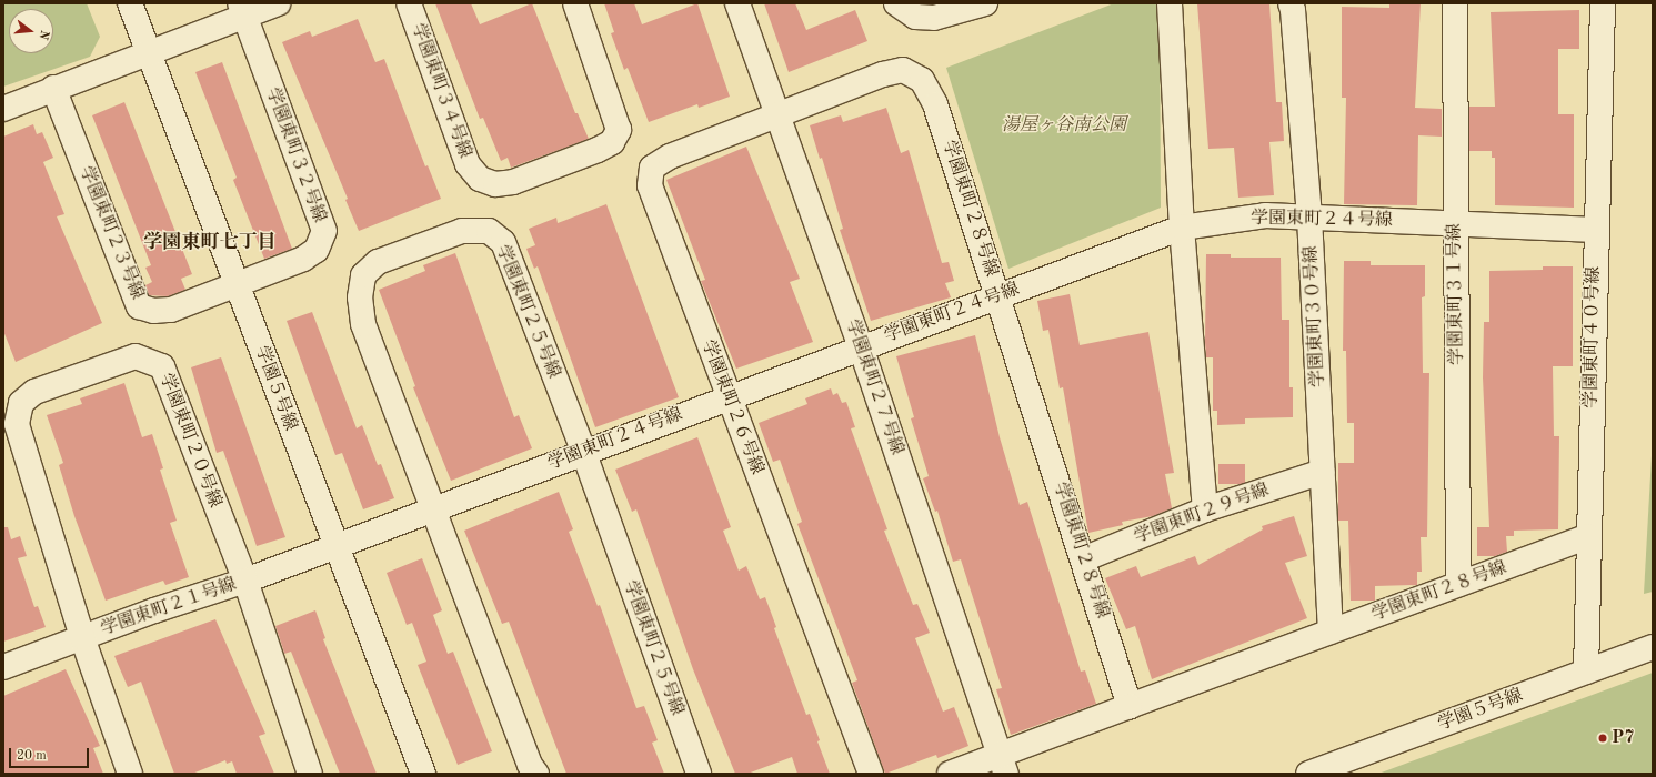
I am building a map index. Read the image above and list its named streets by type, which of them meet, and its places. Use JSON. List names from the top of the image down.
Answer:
{
  "streets": {
    "street": [
      "学園東町３４号線",
      "学園東町３２号線",
      "学園東町２８号線",
      "学園東町２４号線",
      "学園東町２３号線",
      "学園東町３１号線",
      "学園東町２５号線",
      "学園東町３０号線",
      "学園東町４０号線",
      "学園東町２７号線",
      "学園５号線",
      "学園東町２６号線",
      "学園東町２０号線",
      "学園東町２９号線",
      "学園東町２１号線"
    ]
  },
  "crossings": [
    ["学園東町３２号線", "学園東町２３号線"],
    ["学園東町３２号線", "学園５号線"],
    ["学園東町２８号線", "学園東町２４号線"],
    ["学園東町２８号線", "学園東町３１号線"],
    ["学園東町２８号線", "学園東町３０号線"],
    ["学園東町２８号線", "学園東町４０号線"],
    ["学園東町２８号線", "学園東町２７号線"],
    ["学園東町２８号線", "学園東町２６号線"],
    ["学園東町２８号線", "学園東町２９号線"],
    ["学園東町２４号線", "学園東町３１号線"],
    ["学園東町２４号線", "学園東町２５号線"],
    ["学園東町２４号線", "学園東町３０号線"],
    ["学園東町２４号線", "学園東町４０号線"],
    ["学園東町２４号線", "学園東町２７号線"],
    ["学園東町２４号線", "学園５号線"],
    ["学園東町２４号線", "学園東町２６号線"],
    ["学園東町２４号線", "学園東町２１号線"],
    ["学園東町２３号線", "学園５号線"],
    ["学園東町３０号線", "学園東町２９号線"],
    ["学園東町４０号線", "学園５号線"],
    ["学園東町２７号線", "学園東町２６号線"],
    ["学園５号線", "学園東町２１号線"],
    ["学園東町２０号線", "学園東町２１号線"]
  ],
  "districts": ["学園東町七丁目"],
  "parks": ["湯屋ヶ谷南公園"],
  "places": ["P7"],
  "scale_bar": "20 m",
  "north": "right"
}
